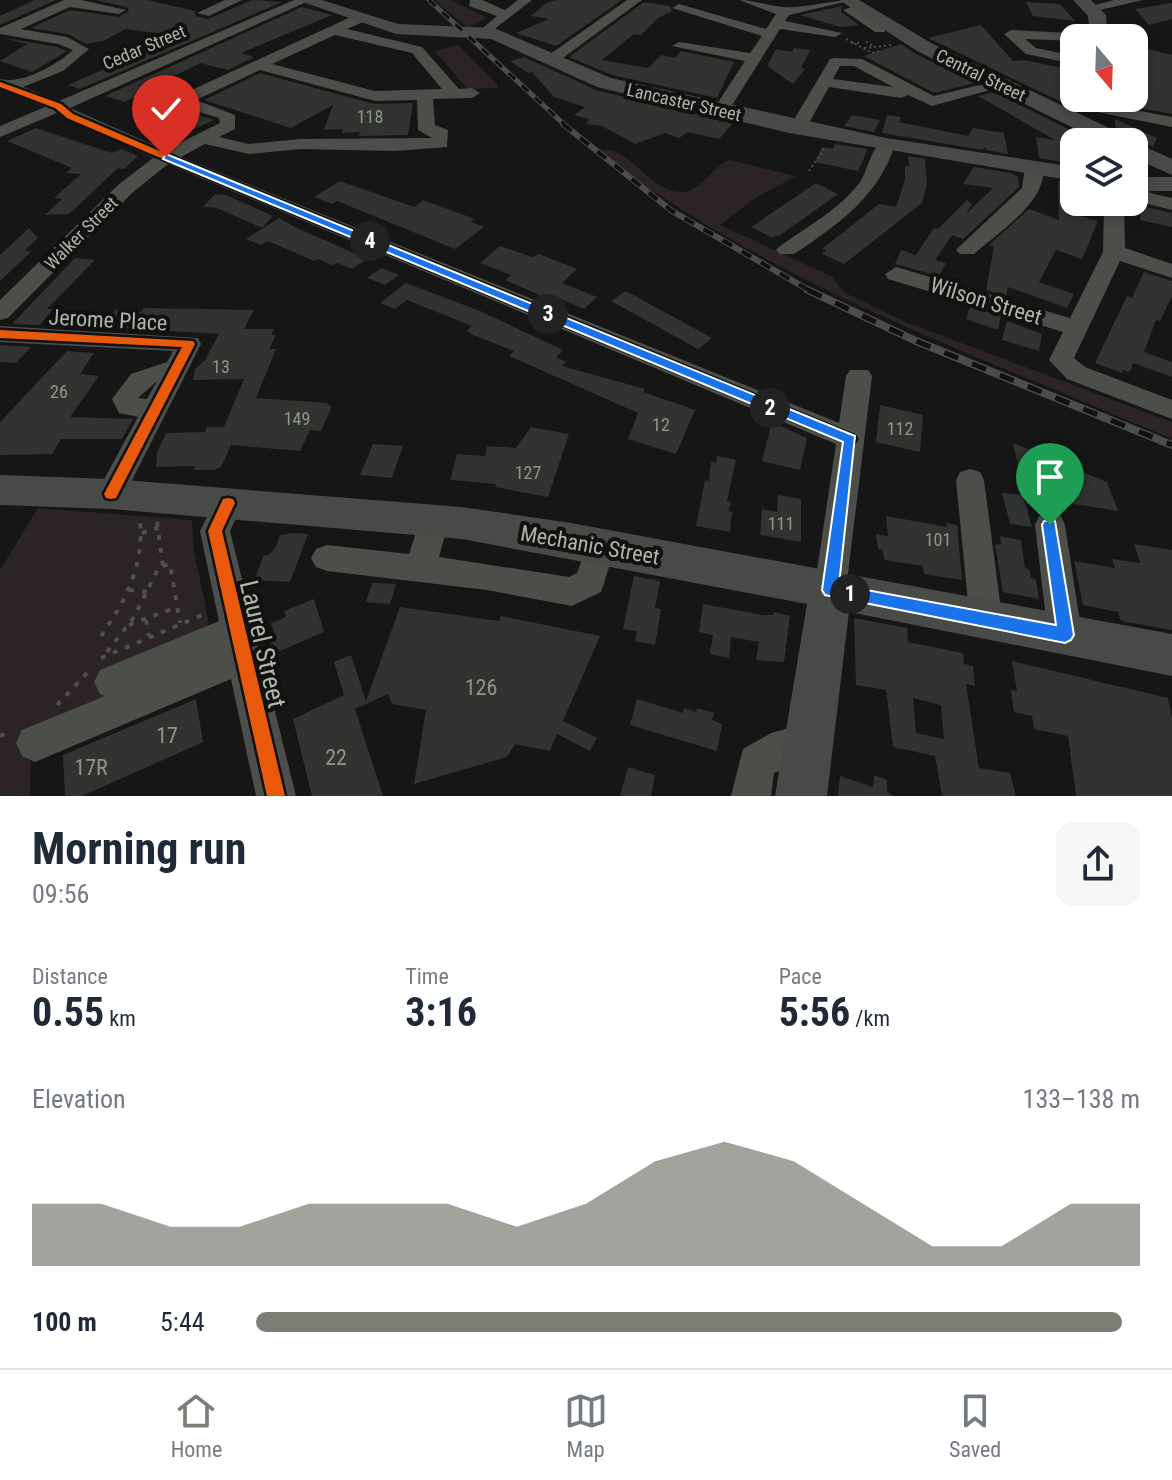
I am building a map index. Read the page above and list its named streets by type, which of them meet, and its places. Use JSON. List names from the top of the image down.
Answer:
{
  "streets": {
    "main road": ["Central Street", "Lancaster Street", "Mechanic Street"],
    "street": [
      "Cedar Street",
      "Walker Street",
      "Wilson Street",
      "Jerome Place",
      "Laurel Street"
    ]
  },
  "crossings": [
    ["Cedar Street", "Lancaster Street"],
    ["Jerome Place", "Mechanic Street"],
    ["Mechanic Street", "Laurel Street"]
  ],
  "house_numbers": [
    "118",
    "13",
    "26",
    "149",
    "12",
    "112",
    "127",
    "111",
    "101",
    "126",
    "17",
    "22",
    "17R"
  ],
  "north": "bottom",
  "page": {
    "pins": [
      "4",
      "3",
      "2",
      "1"
    ],
    "heading": ["Morning run", "09:56"],
    "stats": [
      ["Distance", "0.55 km"],
      ["Time", "3:16"],
      ["Pace", "5:56 /km"]
    ],
    "chart": ["Elevation", "133–138 m"],
    "list": [
      {
        "name": "100 m",
        "note": "5:44"
      }
    ],
    "tabs": ["Home", "Map", "Saved"]
  }
}
